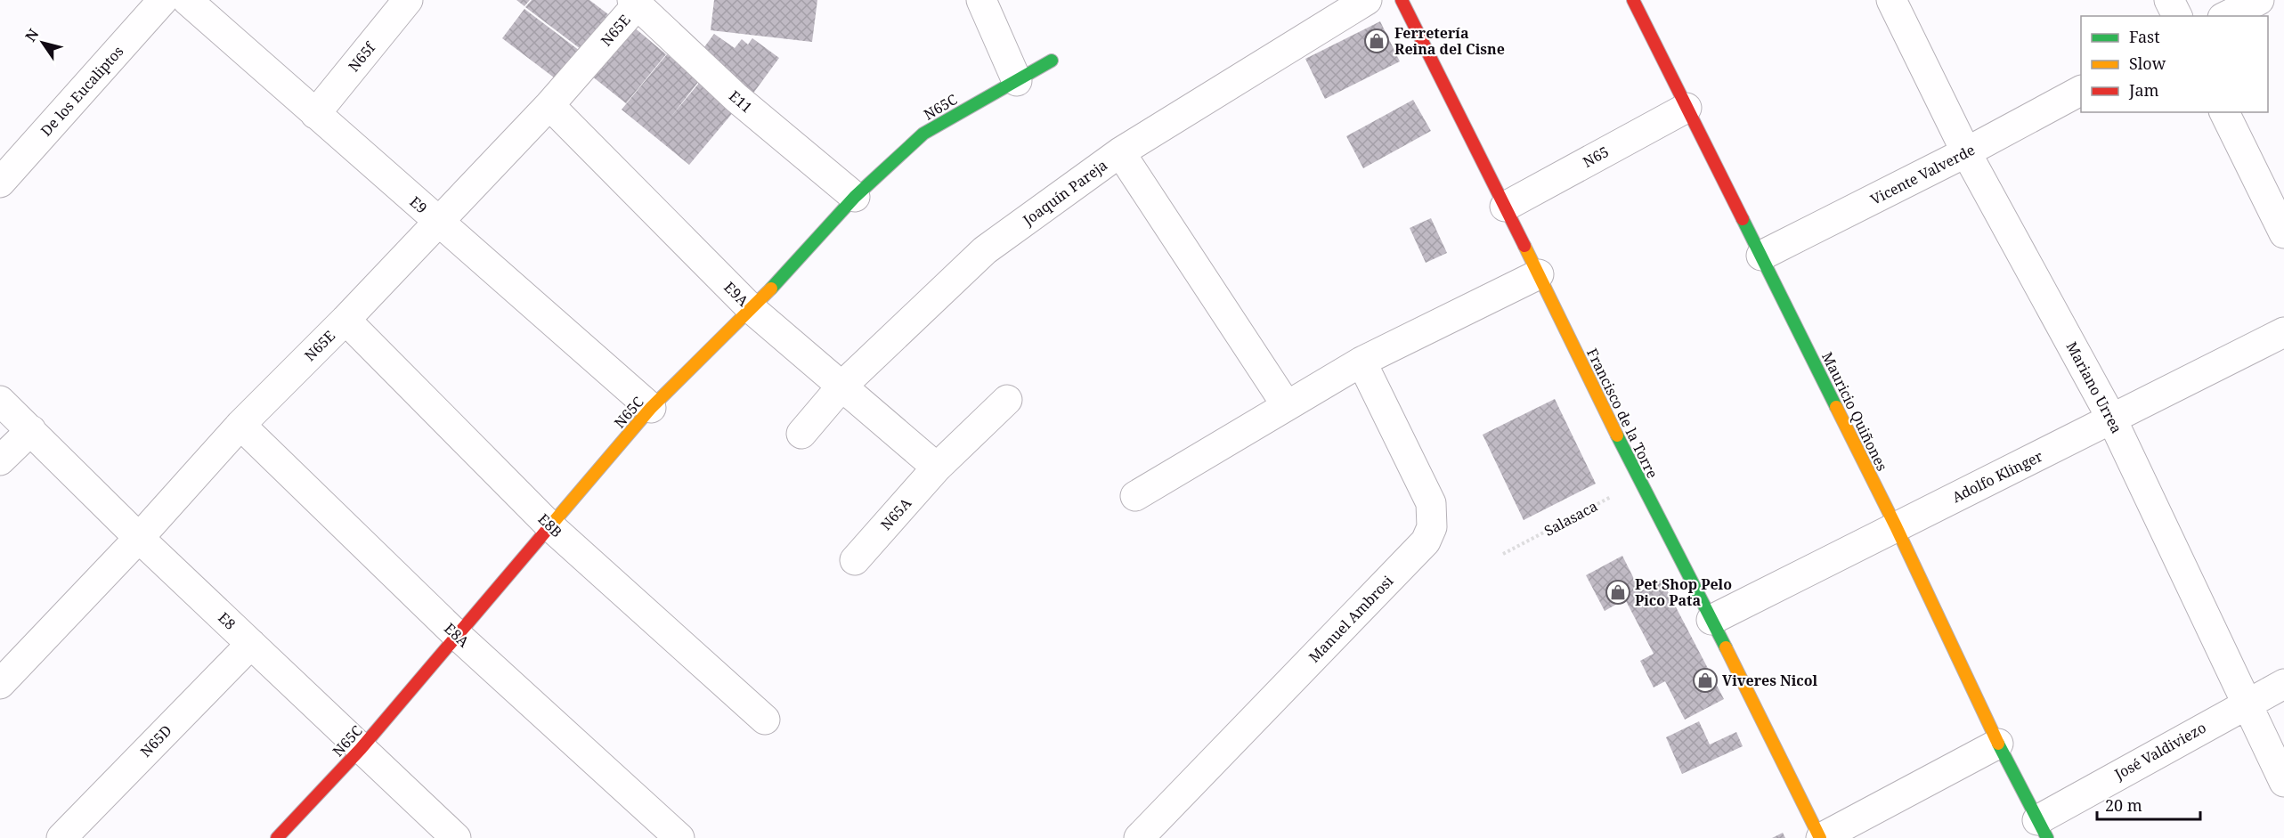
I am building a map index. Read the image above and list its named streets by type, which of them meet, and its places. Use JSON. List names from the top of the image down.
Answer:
{
  "streets": {
    "street": [
      "N65E",
      "N65f",
      "De los Eucaliptos",
      "E11",
      "N65C",
      "N65",
      "Vicente Valverde",
      "Joaquín Pareja",
      "E9",
      "E9A",
      "Mariano Urrea",
      "Mauricio Quiñones",
      "Francisco de la Torre",
      "Adolfo Klinger",
      "N65A",
      "E8B",
      "Manuel Ambrosi",
      "E8",
      "E8A",
      "N65D",
      "José Valdiviezo"
    ],
    "path": ["Salasaca"]
  },
  "crossings": [
    ["N65E", "E11"],
    ["N65E", "E9"],
    ["N65E", "E9A"],
    ["N65E", "E8B"],
    ["N65E", "E8"],
    ["N65E", "E8A"],
    ["N65f", "E9"],
    ["E11", "N65C"],
    ["N65C", "E9"],
    ["N65C", "E9A"],
    ["N65C", "E8B"],
    ["N65C", "E8"],
    ["N65C", "E8A"],
    ["N65", "Mauricio Quiñones"],
    ["N65", "Francisco de la Torre"],
    ["Vicente Valverde", "Mariano Urrea"],
    ["Vicente Valverde", "Mauricio Quiñones"],
    ["Joaquín Pareja", "E9A"],
    ["E9A", "N65A"],
    ["Mariano Urrea", "Adolfo Klinger"],
    ["Mariano Urrea", "José Valdiviezo"],
    ["Mauricio Quiñones", "Adolfo Klinger"],
    ["Mauricio Quiñones", "José Valdiviezo"],
    ["Francisco de la Torre", "Adolfo Klinger"],
    ["Francisco de la Torre", "Salasaca"],
    ["E8", "N65D"]
  ],
  "places": {
    "shop": ["Ferretería Reina del Cisne", "Pet Shop Pelo Pico Pata", "Viveres Nicol"]
  },
  "legend": ["Fast", "Slow", "Jam"],
  "scale_bar": "20 m",
  "north": "top left"
}
